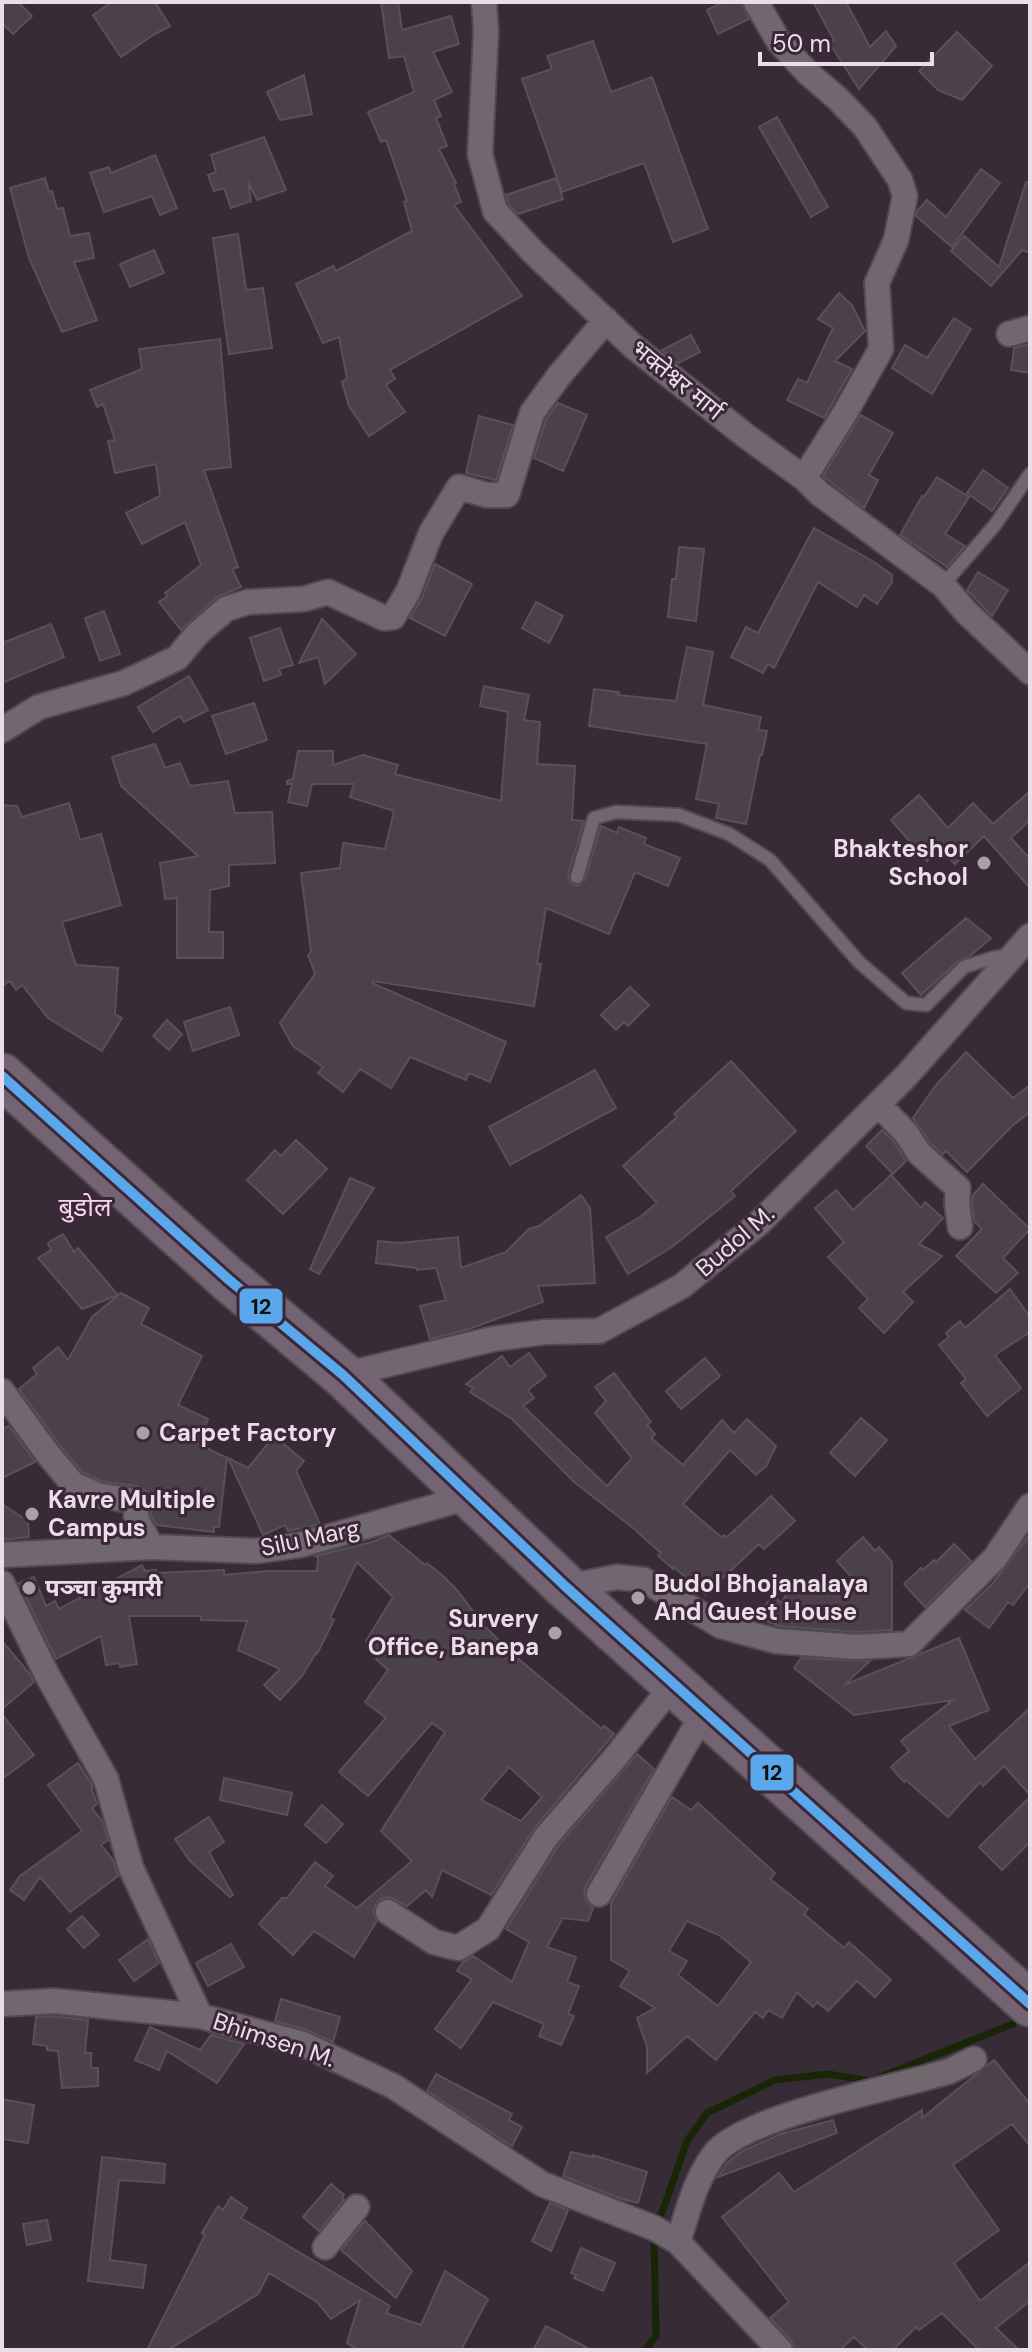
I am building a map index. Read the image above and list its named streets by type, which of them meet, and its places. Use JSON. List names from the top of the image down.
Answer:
{
  "streets": {
    "street": [
      "भक्तेश्वर मार्ग",
      "Budol M.",
      "Silu Marg",
      "Bhimsen M."
    ]
  },
  "districts": ["बुडोल"],
  "places": [
    "Bhakteshor School",
    "Carpet Factory",
    "Kavre Multiple Campus",
    "पञ्चा कुमारी",
    "Budol Bhojanalaya And Guest House",
    "Survery Office, Banepa"
  ],
  "lines": ["transit line 12"],
  "scale_bar": "50 m"
}
